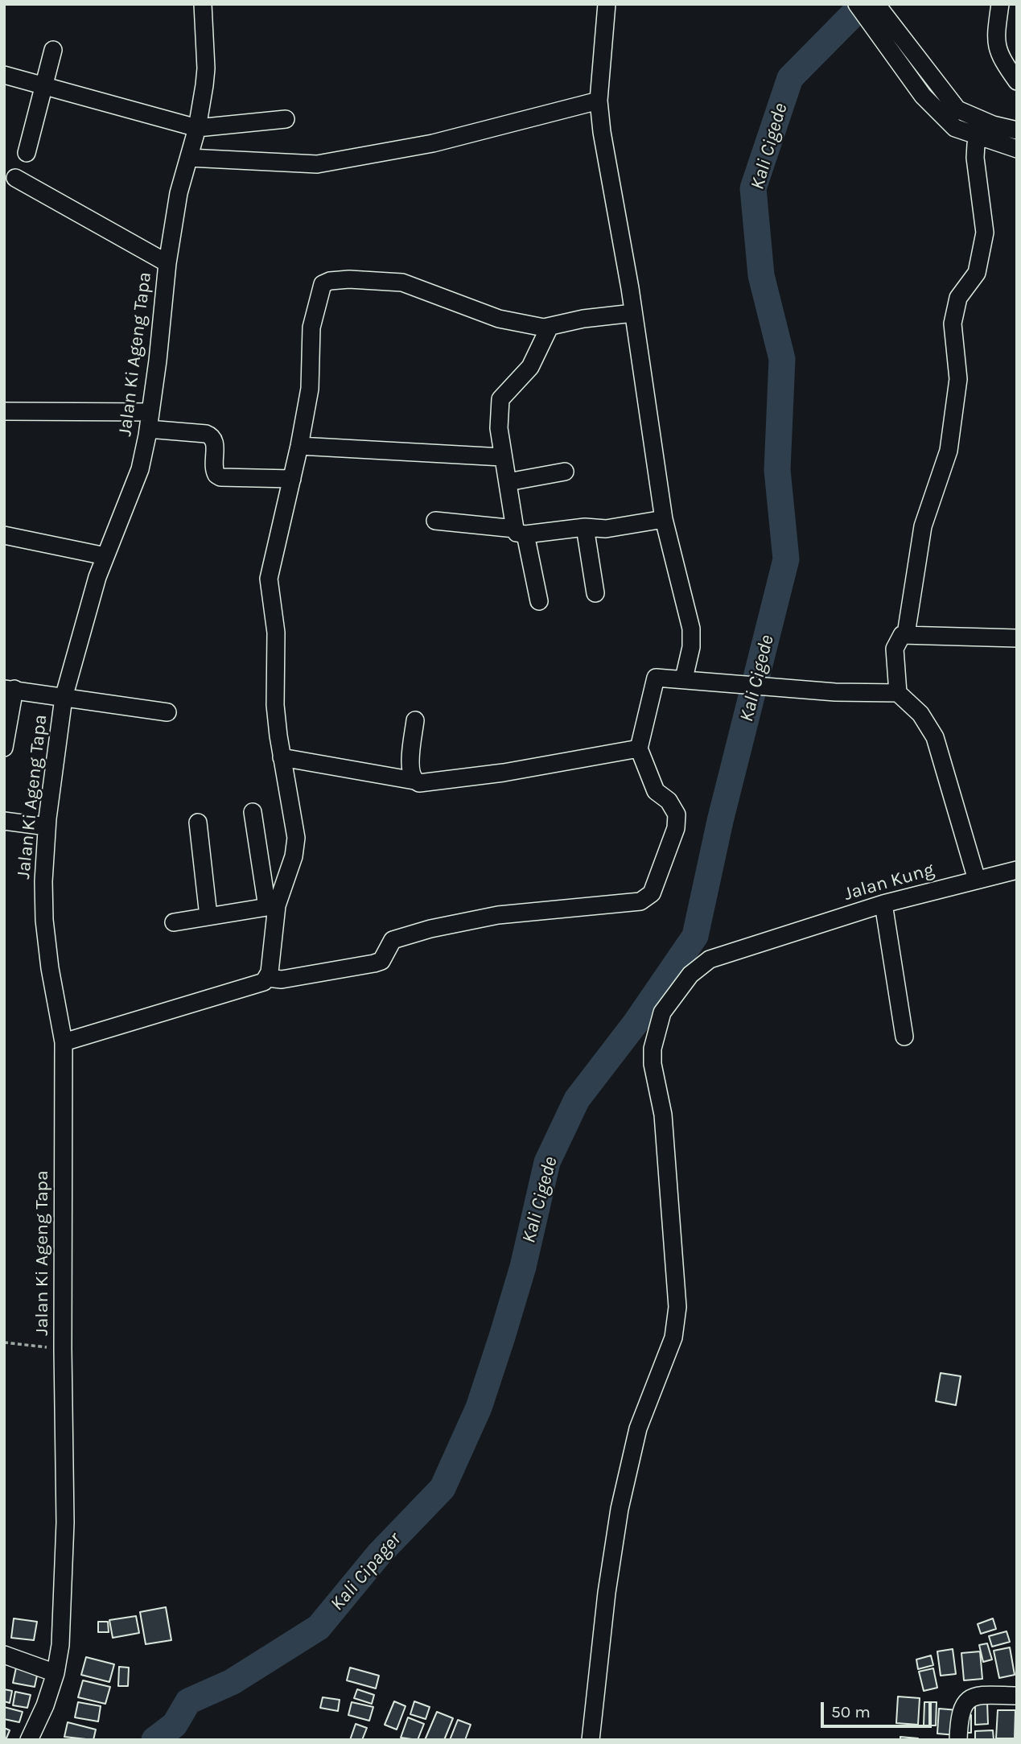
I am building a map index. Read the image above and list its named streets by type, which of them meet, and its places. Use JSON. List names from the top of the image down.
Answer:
{
  "streets": {
    "street": ["Jalan Ki Ageng Tapa", "Jalan Kung"]
  },
  "water": ["Kali Cigede", "Kali Cipager"],
  "scale_bar": "50 m"
}
